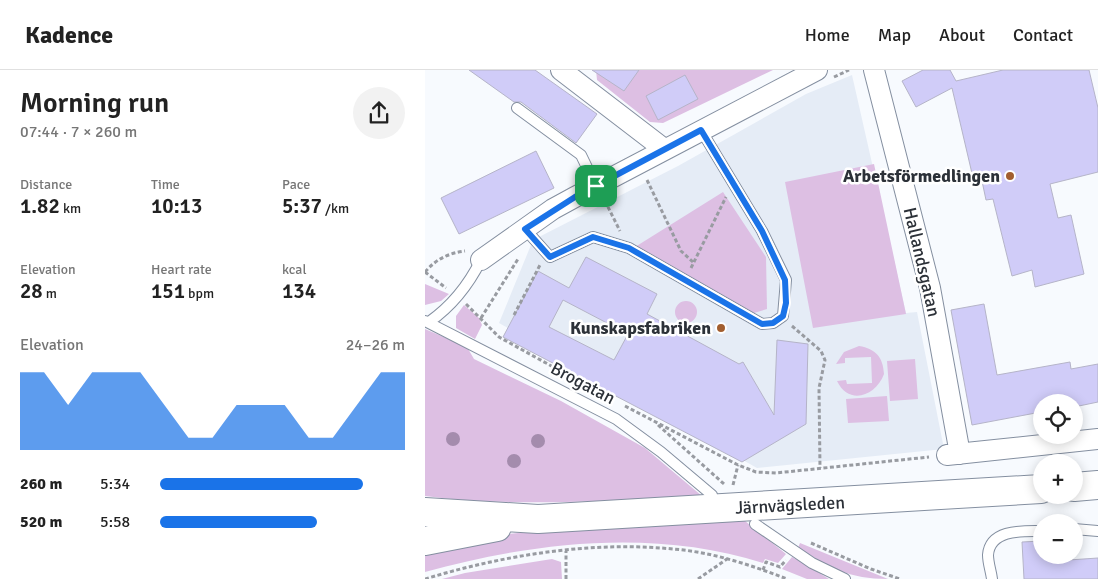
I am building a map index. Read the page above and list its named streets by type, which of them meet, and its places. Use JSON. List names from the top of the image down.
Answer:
{
  "streets": {
    "main road": ["Järnvägsleden"],
    "street": ["Hallandsgatan"],
    "lane": ["Brogatan"]
  },
  "places": ["Arbetsförmedlingen", "Kunskapsfabriken"],
  "page": {
    "header": "Kadence",
    "nav": [
      "Home",
      "Map",
      "About",
      "Contact"
    ],
    "heading": ["Morning run", "07:44 · 7 × 260 m"],
    "stats": [
      ["Distance", "1.82 km"],
      ["Time", "10:13"],
      ["Pace", "5:37 /km"],
      ["Elevation", "28 m"],
      ["Heart rate", "151 bpm"],
      ["kcal", "134"]
    ],
    "chart": ["Elevation", "24–26 m"],
    "map_buttons": ["+", "−"],
    "list": [
      {
        "name": "260 m",
        "note": "5:34"
      },
      {
        "name": "520 m",
        "note": "5:58"
      }
    ]
  }
}
